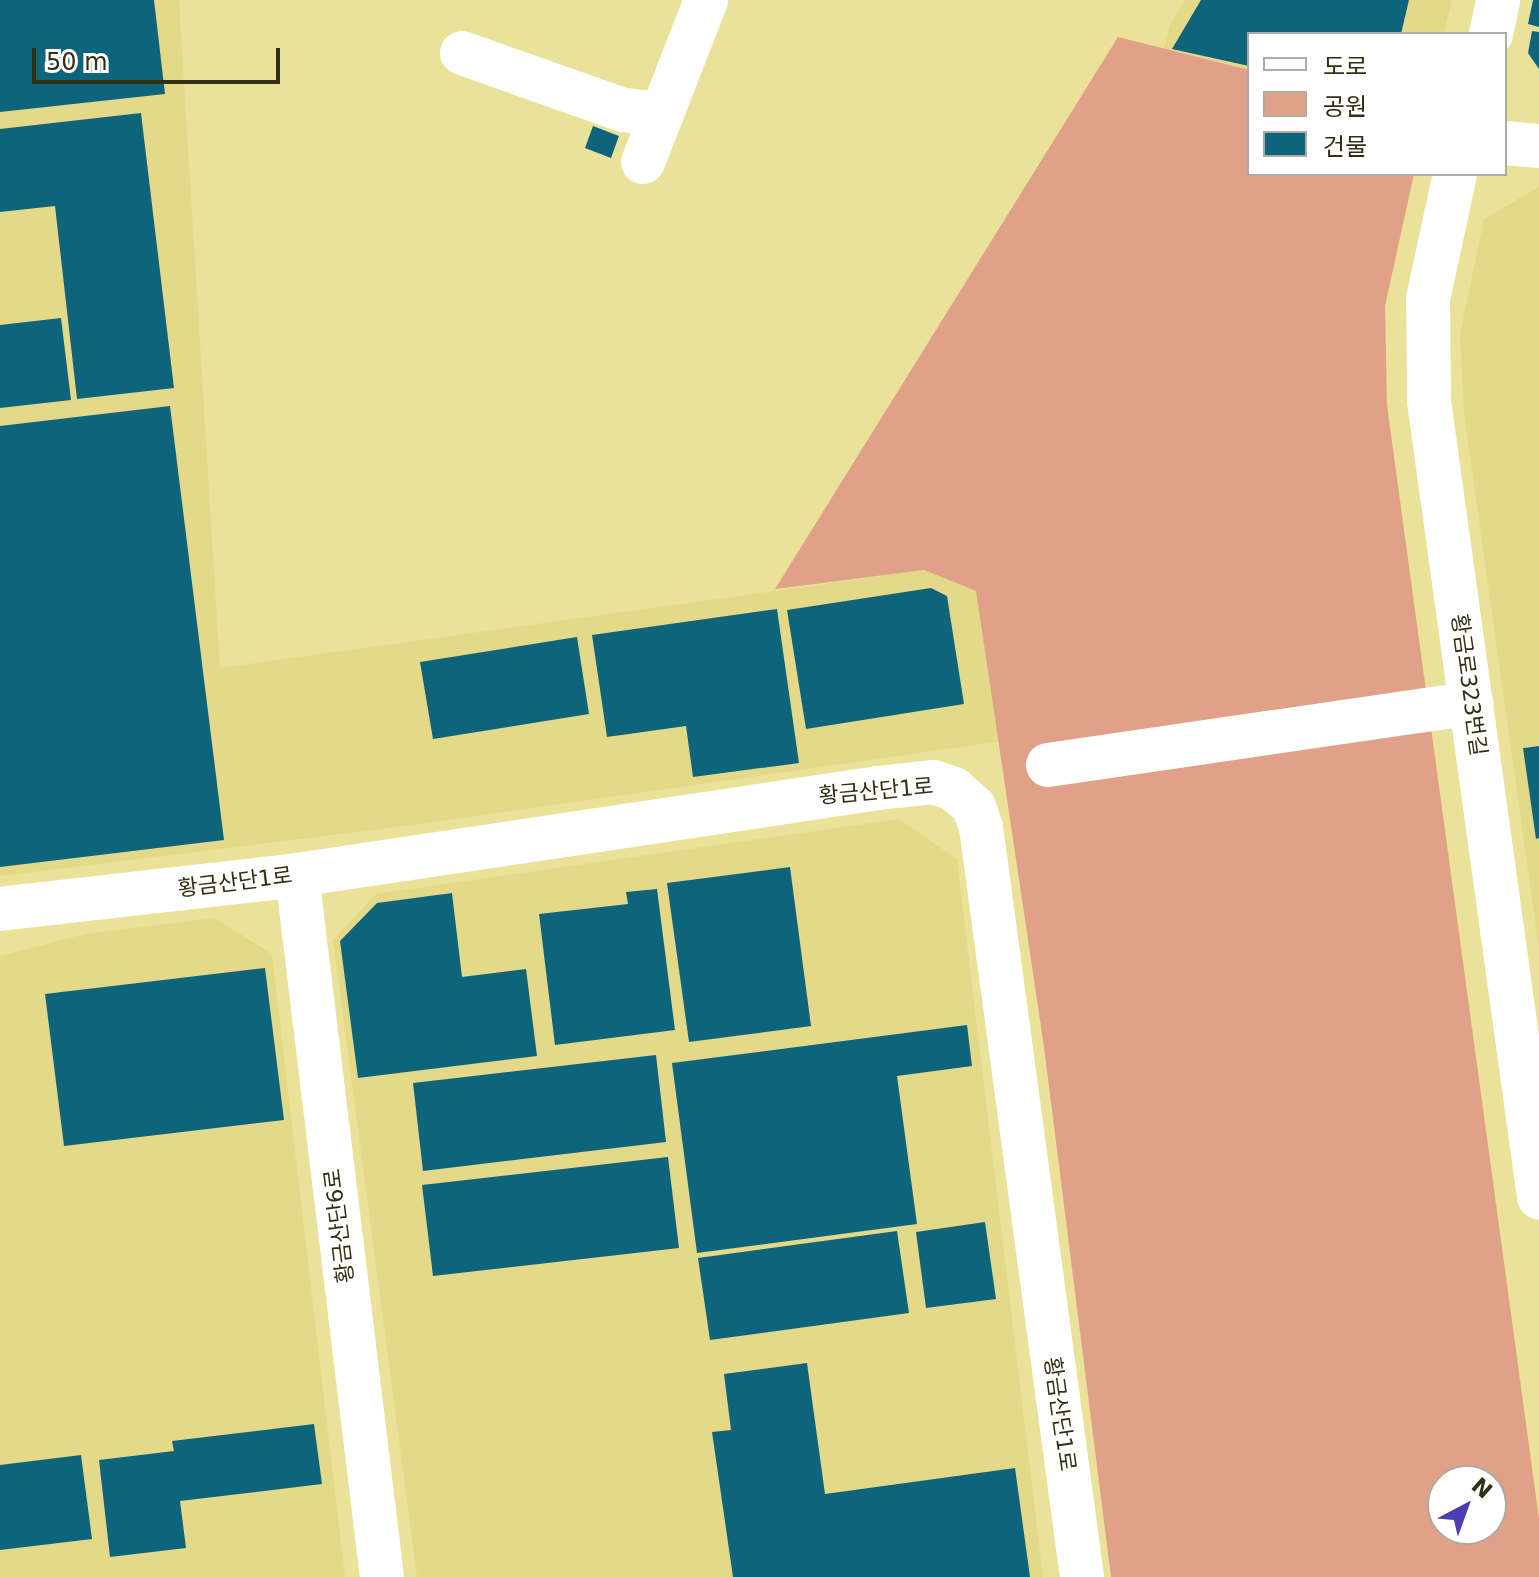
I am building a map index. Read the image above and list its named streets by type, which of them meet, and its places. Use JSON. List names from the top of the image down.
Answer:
{
  "streets": {
    "street": ["황금로323번길", "황금산단1로", "황금산단6로"]
  },
  "crossings": [
    ["황금산단1로", "황금산단6로"]
  ],
  "legend": ["도로", "공원", "건물"],
  "scale_bar": "50 m",
  "north": "top right"
}
